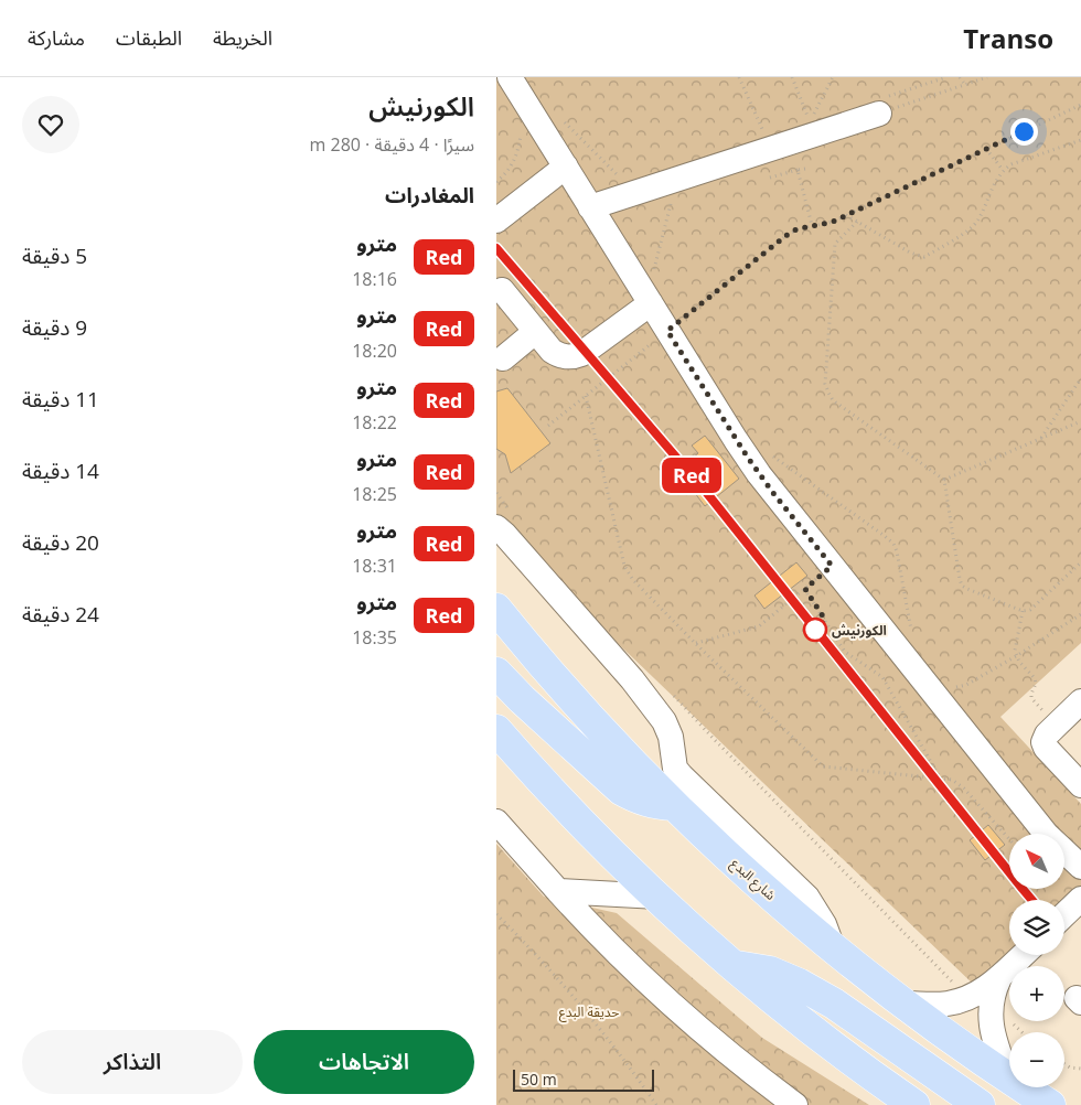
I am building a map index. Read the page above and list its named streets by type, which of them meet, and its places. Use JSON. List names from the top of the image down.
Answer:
{
  "streets": {
    "main road": ["شارع البدع"]
  },
  "parks": ["حديقة البدع"],
  "places": ["الكورنيش"],
  "lines": ["metro line Red"],
  "scale_bar": "50 m",
  "north": "top left",
  "page": {
    "header": "Transo",
    "nav": ["الخريطة", "الطبقات", "مشاركة"],
    "on_map": "Red",
    "heading": [
      ["الكورنيش", "سيرًا · 4 دقيقة · 280 m"],
      "المغادرات"
    ],
    "list": [
      {
        "mark": "Red",
        "name": "مترو",
        "note": "18:16",
        "value": "5 دقيقة"
      },
      {
        "mark": "Red",
        "name": "مترو",
        "note": "18:20",
        "value": "9 دقيقة"
      },
      {
        "mark": "Red",
        "name": "مترو",
        "note": "18:22",
        "value": "11 دقيقة"
      },
      {
        "mark": "Red",
        "name": "مترو",
        "note": "18:25",
        "value": "14 دقيقة"
      },
      {
        "mark": "Red",
        "name": "مترو",
        "note": "18:31",
        "value": "20 دقيقة"
      },
      {
        "mark": "Red",
        "name": "مترو",
        "note": "18:35",
        "value": "24 دقيقة"
      }
    ],
    "map_buttons": ["+", "−"],
    "buttons": ["الاتجاهات", "التذاكر"],
    "scale": "50 m"
  }
}
